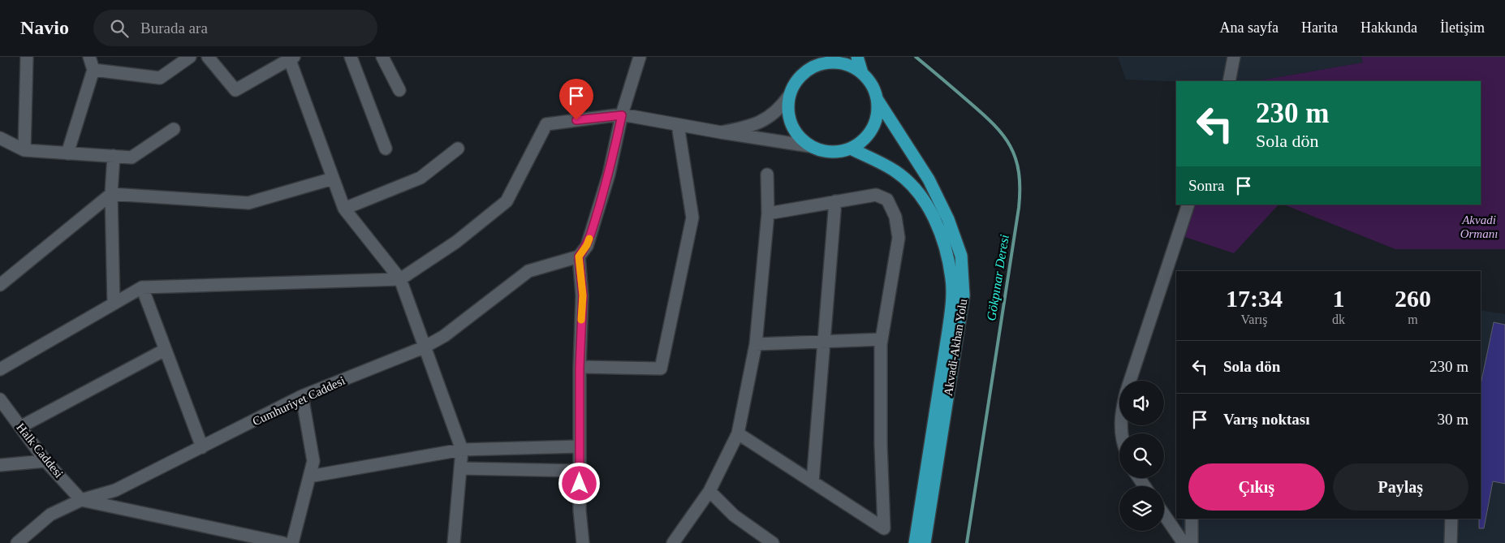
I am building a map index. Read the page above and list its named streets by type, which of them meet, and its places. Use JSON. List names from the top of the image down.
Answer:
{
  "streets": {
    "main road": ["Akvadi-Akhan Yolu"],
    "street": ["Cumhuriyet Caddesi", "Halk Caddesi"]
  },
  "crossings": [
    ["Cumhuriyet Caddesi", "Halk Caddesi"]
  ],
  "water": ["Gökpınar Deresi"],
  "parks": ["Akvadi Ormanı"],
  "page": {
    "header": "Navio",
    "search": "Burada ara",
    "nav": [
      "Ana sayfa",
      "Harita",
      "Hakkında",
      "İletişim"
    ],
    "turn": ["230 m", "Sola dön"],
    "then": "Sonra",
    "eta": [
      "17:34",
      "Varış",
      "1",
      "dk",
      "260",
      "m"
    ],
    "list": [
      {
        "name": "Sola dön",
        "value": "230 m"
      },
      {
        "name": "Varış noktası",
        "value": "30 m"
      }
    ],
    "buttons": ["Çıkış", "Paylaş"]
  }
}
